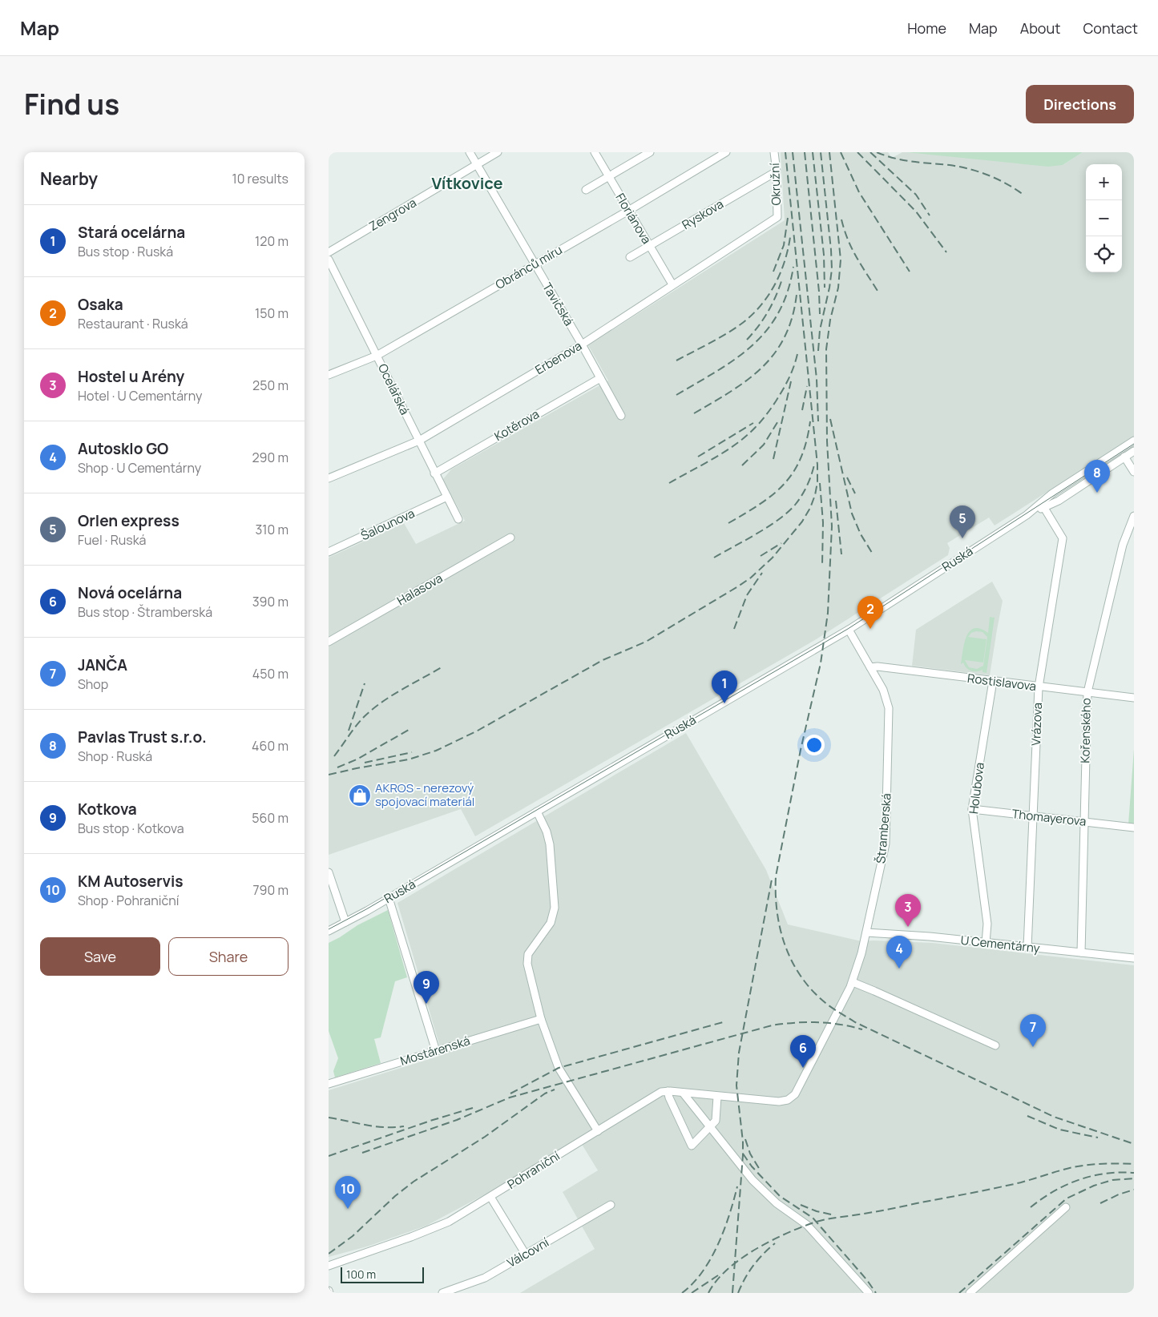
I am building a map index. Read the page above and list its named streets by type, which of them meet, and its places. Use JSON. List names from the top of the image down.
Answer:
{
  "streets": {
    "street": [
      "Okružní",
      "Zengrova",
      "Ryskova",
      "Floriánova",
      "Obránců míru",
      "Tavičská",
      "Erbenova",
      "Ocelářská",
      "Kotěrova",
      "Šalounova",
      "Ruská",
      "Halasova",
      "Rostislavova",
      "Vrázova",
      "Kořenského",
      "Holubova",
      "Thomayerova",
      "Štramberská",
      "U Cementárny",
      "Mostárenská",
      "Pohraniční",
      "Válcovní"
    ]
  },
  "crossings": [
    ["Okružní", "Ryskova"],
    ["Okružní", "Erbenova"],
    ["Zengrova", "Tavičská"],
    ["Ryskova", "Floriánova"],
    ["Floriánova", "Obránců míru"],
    ["Floriánova", "Erbenova"],
    ["Obránců míru", "Tavičská"],
    ["Obránců míru", "Ocelářská"],
    ["Tavičská", "Erbenova"],
    ["Tavičská", "Kotěrova"],
    ["Erbenova", "Ocelářská"],
    ["Ocelářská", "Kotěrova"],
    ["Ocelářská", "Šalounova"],
    ["Ruská", "Vrázova"],
    ["Ruská", "Štramberská"],
    ["Rostislavova", "Vrázova"],
    ["Rostislavova", "Kořenského"],
    ["Rostislavova", "Holubova"],
    ["Rostislavova", "Štramberská"],
    ["Vrázova", "Thomayerova"],
    ["Vrázova", "U Cementárny"],
    ["Kořenského", "Thomayerova"],
    ["Kořenského", "U Cementárny"],
    ["Holubova", "Thomayerova"],
    ["Holubova", "U Cementárny"],
    ["Štramberská", "U Cementárny"],
    ["Štramberská", "Pohraniční"]
  ],
  "districts": ["Vítkovice"],
  "places": {
    "shop": ["AKROS - nerezový spojovací materiál"]
  },
  "scale_bar": "100 m",
  "page": {
    "header": "Map",
    "nav": [
      "Home",
      "Map",
      "About",
      "Contact"
    ],
    "title": "Find us",
    "buttons": [
      "Directions",
      ["Save", "Share"]
    ],
    "heading": ["Nearby", "10 results"],
    "map_buttons": ["+", "−"],
    "list": [
      {
        "mark": "1",
        "name": "Stará ocelárna",
        "note": "Bus stop · Ruská",
        "value": "120 m"
      },
      {
        "mark": "2",
        "name": "Osaka",
        "note": "Restaurant · Ruská",
        "value": "150 m"
      },
      {
        "mark": "3",
        "name": "Hostel u Arény",
        "note": "Hotel · U Cementárny",
        "value": "250 m"
      },
      {
        "mark": "4",
        "name": "Autosklo GO",
        "note": "Shop · U Cementárny",
        "value": "290 m"
      },
      {
        "mark": "5",
        "name": "Orlen express",
        "note": "Fuel · Ruská",
        "value": "310 m"
      },
      {
        "mark": "6",
        "name": "Nová ocelárna",
        "note": "Bus stop · Štramberská",
        "value": "390 m"
      },
      {
        "mark": "7",
        "name": "JANČA",
        "note": "Shop",
        "value": "450 m"
      },
      {
        "mark": "8",
        "name": "Pavlas Trust s.r.o.",
        "note": "Shop · Ruská",
        "value": "460 m"
      },
      {
        "mark": "9",
        "name": "Kotkova",
        "note": "Bus stop · Kotkova",
        "value": "560 m"
      },
      {
        "mark": "10",
        "name": "KM Autoservis",
        "note": "Shop · Pohraniční",
        "value": "790 m"
      }
    ],
    "pins": [
      "8",
      "5",
      "2",
      "1",
      "3",
      "4",
      "9",
      "7",
      "6",
      "10"
    ],
    "scale": "100 m"
  }
}
